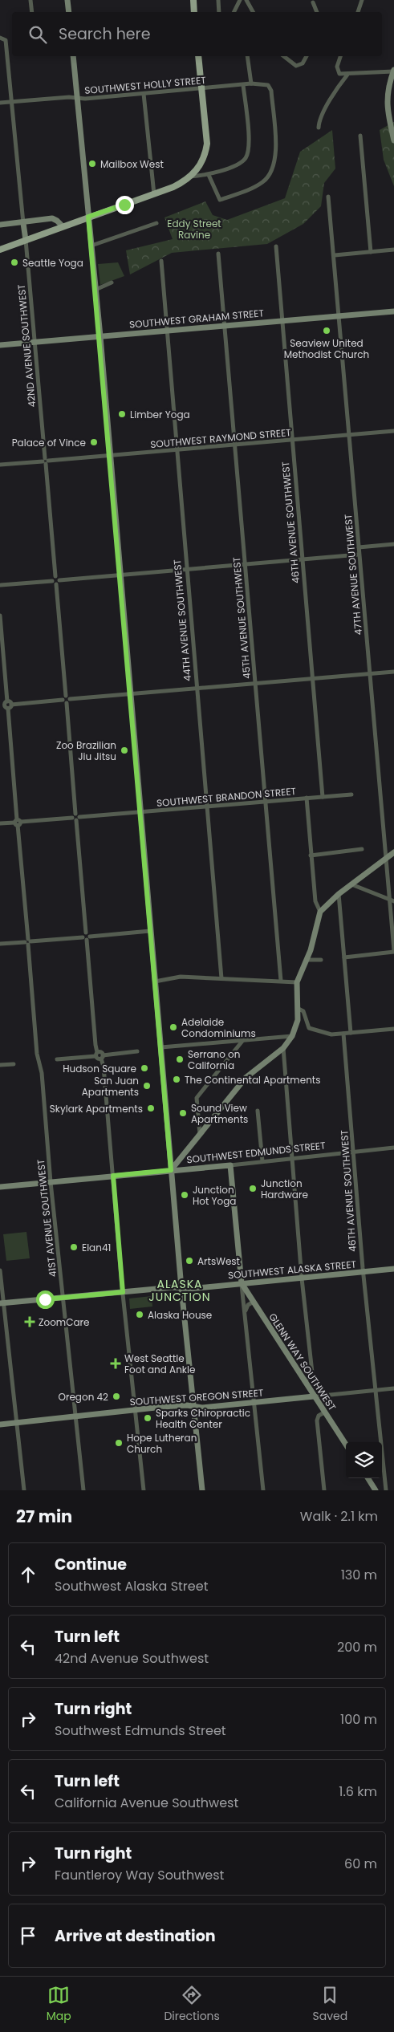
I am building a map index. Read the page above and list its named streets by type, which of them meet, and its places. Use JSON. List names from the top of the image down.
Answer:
{
  "streets": {
    "street": [
      "SOUTHWEST HOLLY STREET",
      "SOUTHWEST GRAHAM STREET",
      "42ND AVENUE SOUTHWEST",
      "SOUTHWEST RAYMOND STREET",
      "46TH AVENUE SOUTHWEST",
      "47TH AVENUE SOUTHWEST",
      "45TH AVENUE SOUTHWEST",
      "44TH AVENUE SOUTHWEST",
      "SOUTHWEST BRANDON STREET",
      "SOUTHWEST EDMUNDS STREET",
      "41ST AVENUE SOUTHWEST",
      "SOUTHWEST ALASKA STREET",
      "GLENN WAY SOUTHWEST",
      "SOUTHWEST OREGON STREET"
    ]
  },
  "crossings": [
    ["SOUTHWEST HOLLY STREET", "42ND AVENUE SOUTHWEST"],
    ["SOUTHWEST GRAHAM STREET", "42ND AVENUE SOUTHWEST"],
    ["SOUTHWEST GRAHAM STREET", "46TH AVENUE SOUTHWEST"],
    ["SOUTHWEST GRAHAM STREET", "47TH AVENUE SOUTHWEST"],
    ["SOUTHWEST GRAHAM STREET", "45TH AVENUE SOUTHWEST"],
    ["SOUTHWEST GRAHAM STREET", "44TH AVENUE SOUTHWEST"],
    ["42ND AVENUE SOUTHWEST", "SOUTHWEST RAYMOND STREET"],
    ["SOUTHWEST RAYMOND STREET", "46TH AVENUE SOUTHWEST"],
    ["SOUTHWEST RAYMOND STREET", "47TH AVENUE SOUTHWEST"],
    ["SOUTHWEST RAYMOND STREET", "45TH AVENUE SOUTHWEST"],
    ["SOUTHWEST RAYMOND STREET", "44TH AVENUE SOUTHWEST"],
    ["46TH AVENUE SOUTHWEST", "SOUTHWEST BRANDON STREET"],
    ["46TH AVENUE SOUTHWEST", "SOUTHWEST EDMUNDS STREET"],
    ["46TH AVENUE SOUTHWEST", "SOUTHWEST ALASKA STREET"],
    ["46TH AVENUE SOUTHWEST", "SOUTHWEST OREGON STREET"],
    ["45TH AVENUE SOUTHWEST", "SOUTHWEST BRANDON STREET"],
    ["44TH AVENUE SOUTHWEST", "SOUTHWEST BRANDON STREET"],
    ["SOUTHWEST BRANDON STREET", "41ST AVENUE SOUTHWEST"],
    ["SOUTHWEST EDMUNDS STREET", "41ST AVENUE SOUTHWEST"],
    ["41ST AVENUE SOUTHWEST", "SOUTHWEST ALASKA STREET"],
    ["41ST AVENUE SOUTHWEST", "SOUTHWEST OREGON STREET"],
    ["SOUTHWEST ALASKA STREET", "GLENN WAY SOUTHWEST"],
    ["GLENN WAY SOUTHWEST", "SOUTHWEST OREGON STREET"]
  ],
  "districts": ["ALASKA JUNCTION"],
  "parks": ["Eddy Street Ravine"],
  "places": {
    "other": [
      "Mailbox West",
      "Seattle Yoga",
      "Seaview United Methodist Church",
      "Limber Yoga",
      "Palace of Vince",
      "Zoo Brazilian Jiu Jitsu",
      "Adelaide Condominiums",
      "Serrano on California",
      "Hudson Square",
      "The Continental Apartments",
      "San Juan Apartments",
      "Skylark Apartments",
      "Sound View Apartments",
      "Junction Hardware",
      "Junction Hot Yoga",
      "Elan41",
      "ArtsWest",
      "Alaska House",
      "Oregon 42",
      "Sparks Chiropractic Health Center",
      "Hope Lutheran Church"
    ],
    "health": ["ZoomCare", "West Seattle Foot and Ankle"]
  },
  "page": {
    "search": "Search here",
    "heading": ["27 min", "Walk · 2.1 km"],
    "list": [
      ["Continue", "Southwest Alaska Street", "130 m"],
      ["Turn left", "42nd Avenue Southwest", "200 m"],
      ["Turn right", "Southwest Edmunds Street", "100 m"],
      ["Turn left", "California Avenue Southwest", "1.6 km"],
      ["Turn right", "Fauntleroy Way Southwest", "60 m"],
      "Arrive at destination"
    ],
    "nav": ["Map", "Directions", "Saved"]
  }
}
